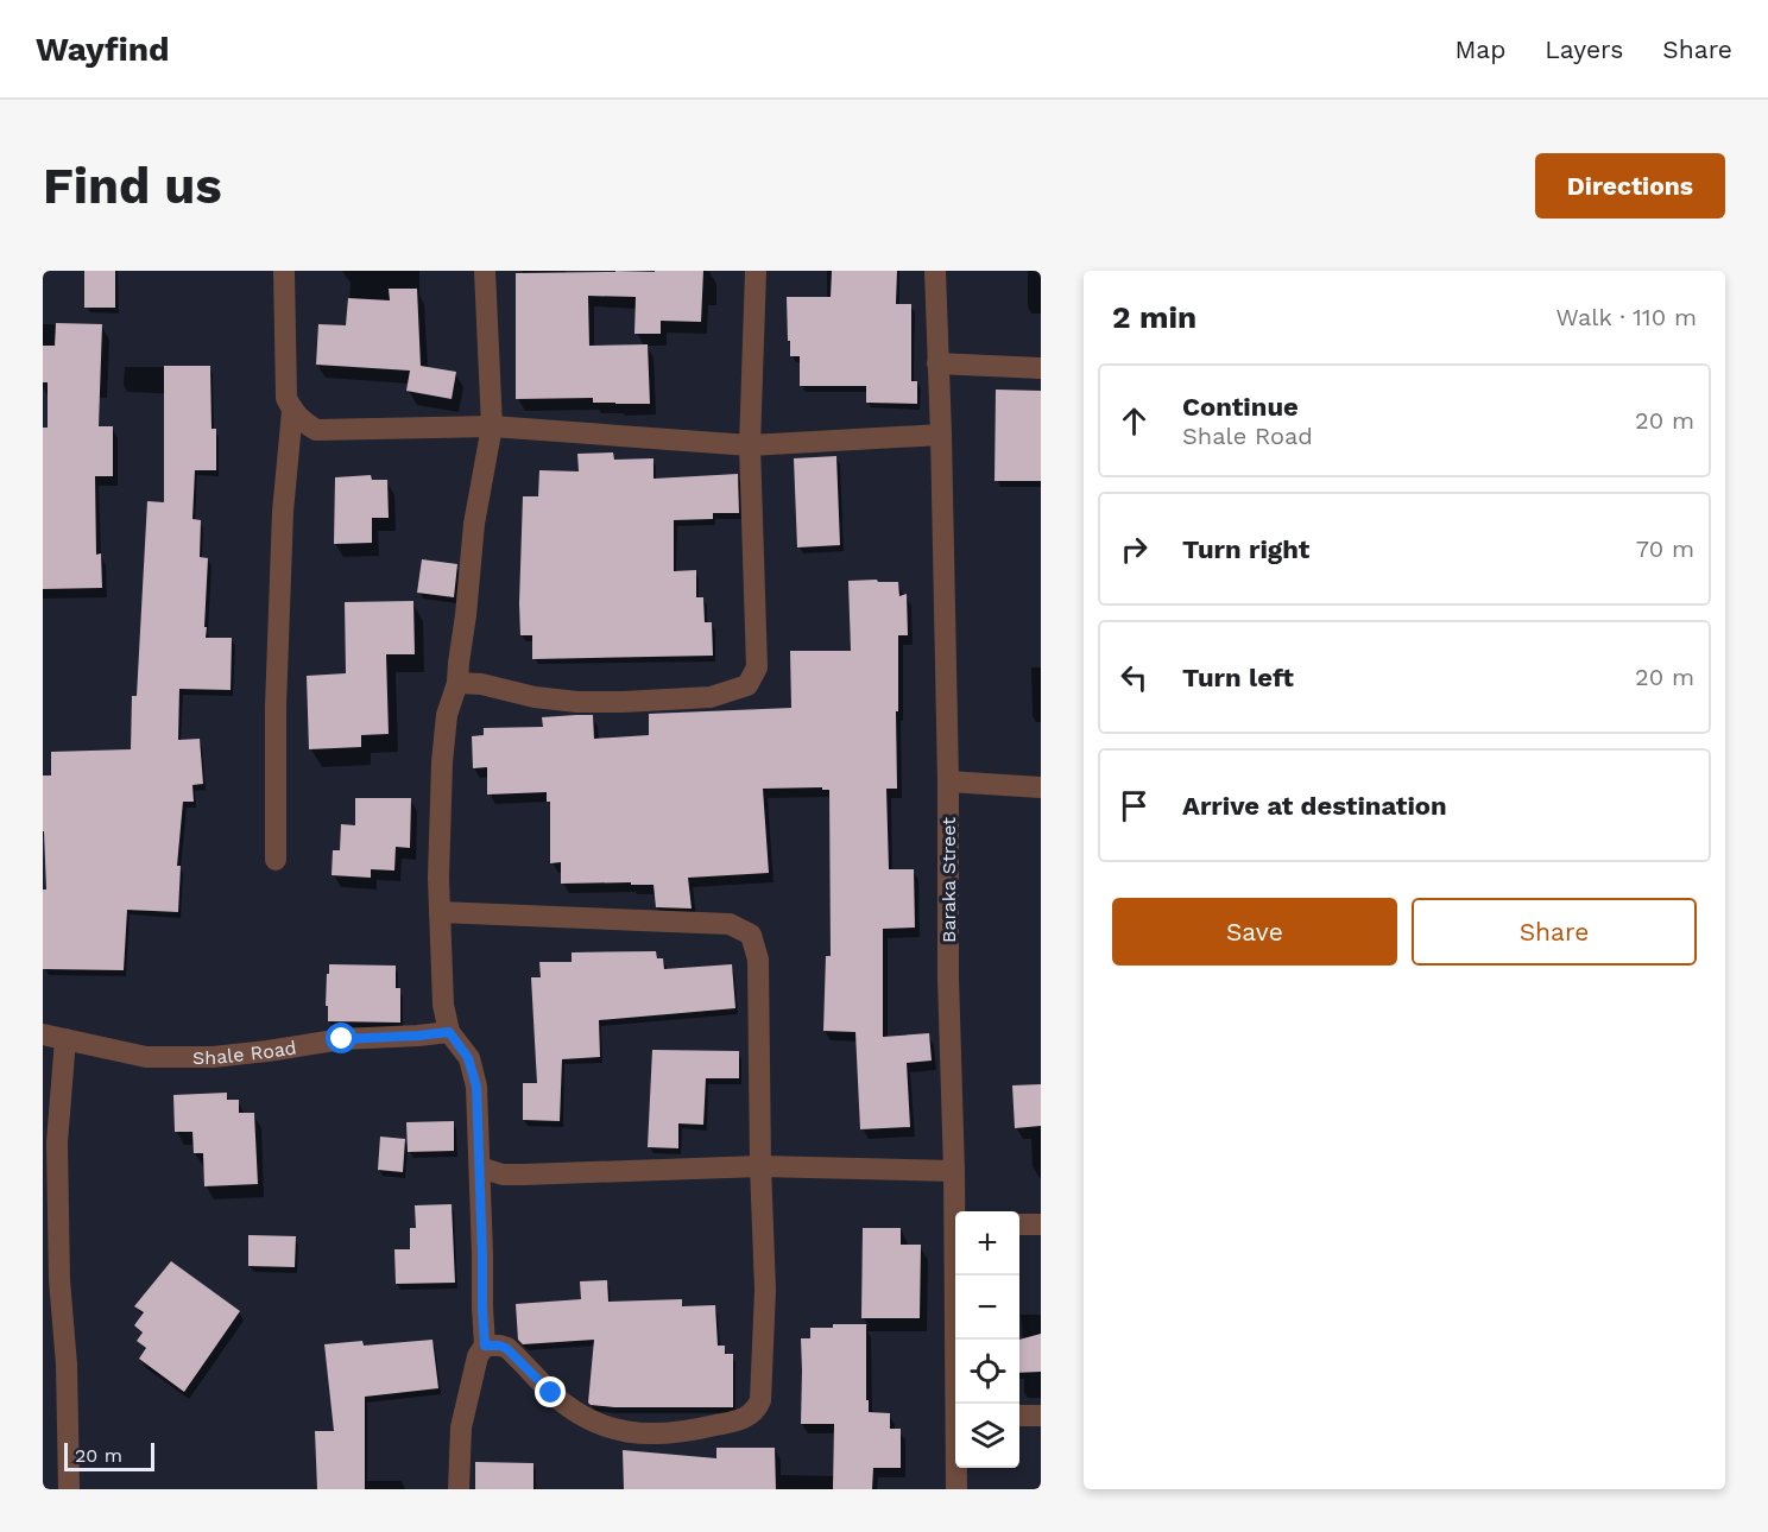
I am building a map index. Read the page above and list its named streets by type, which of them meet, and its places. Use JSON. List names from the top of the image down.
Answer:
{
  "streets": {
    "street": ["Baraka Street", "Shale Road"]
  },
  "scale_bar": "20 m",
  "page": {
    "header": "Wayfind",
    "nav": ["Map", "Layers", "Share"],
    "buttons": [
      "Directions",
      ["Save", "Share"]
    ],
    "title": "Find us",
    "heading": ["2 min", "Walk · 110 m"],
    "list": [
      ["Continue", "Shale Road", "20 m"],
      ["Turn right", "70 m"],
      ["Turn left", "20 m"],
      "Arrive at destination"
    ],
    "map_buttons": ["+", "−"],
    "scale": "20 m"
  }
}
